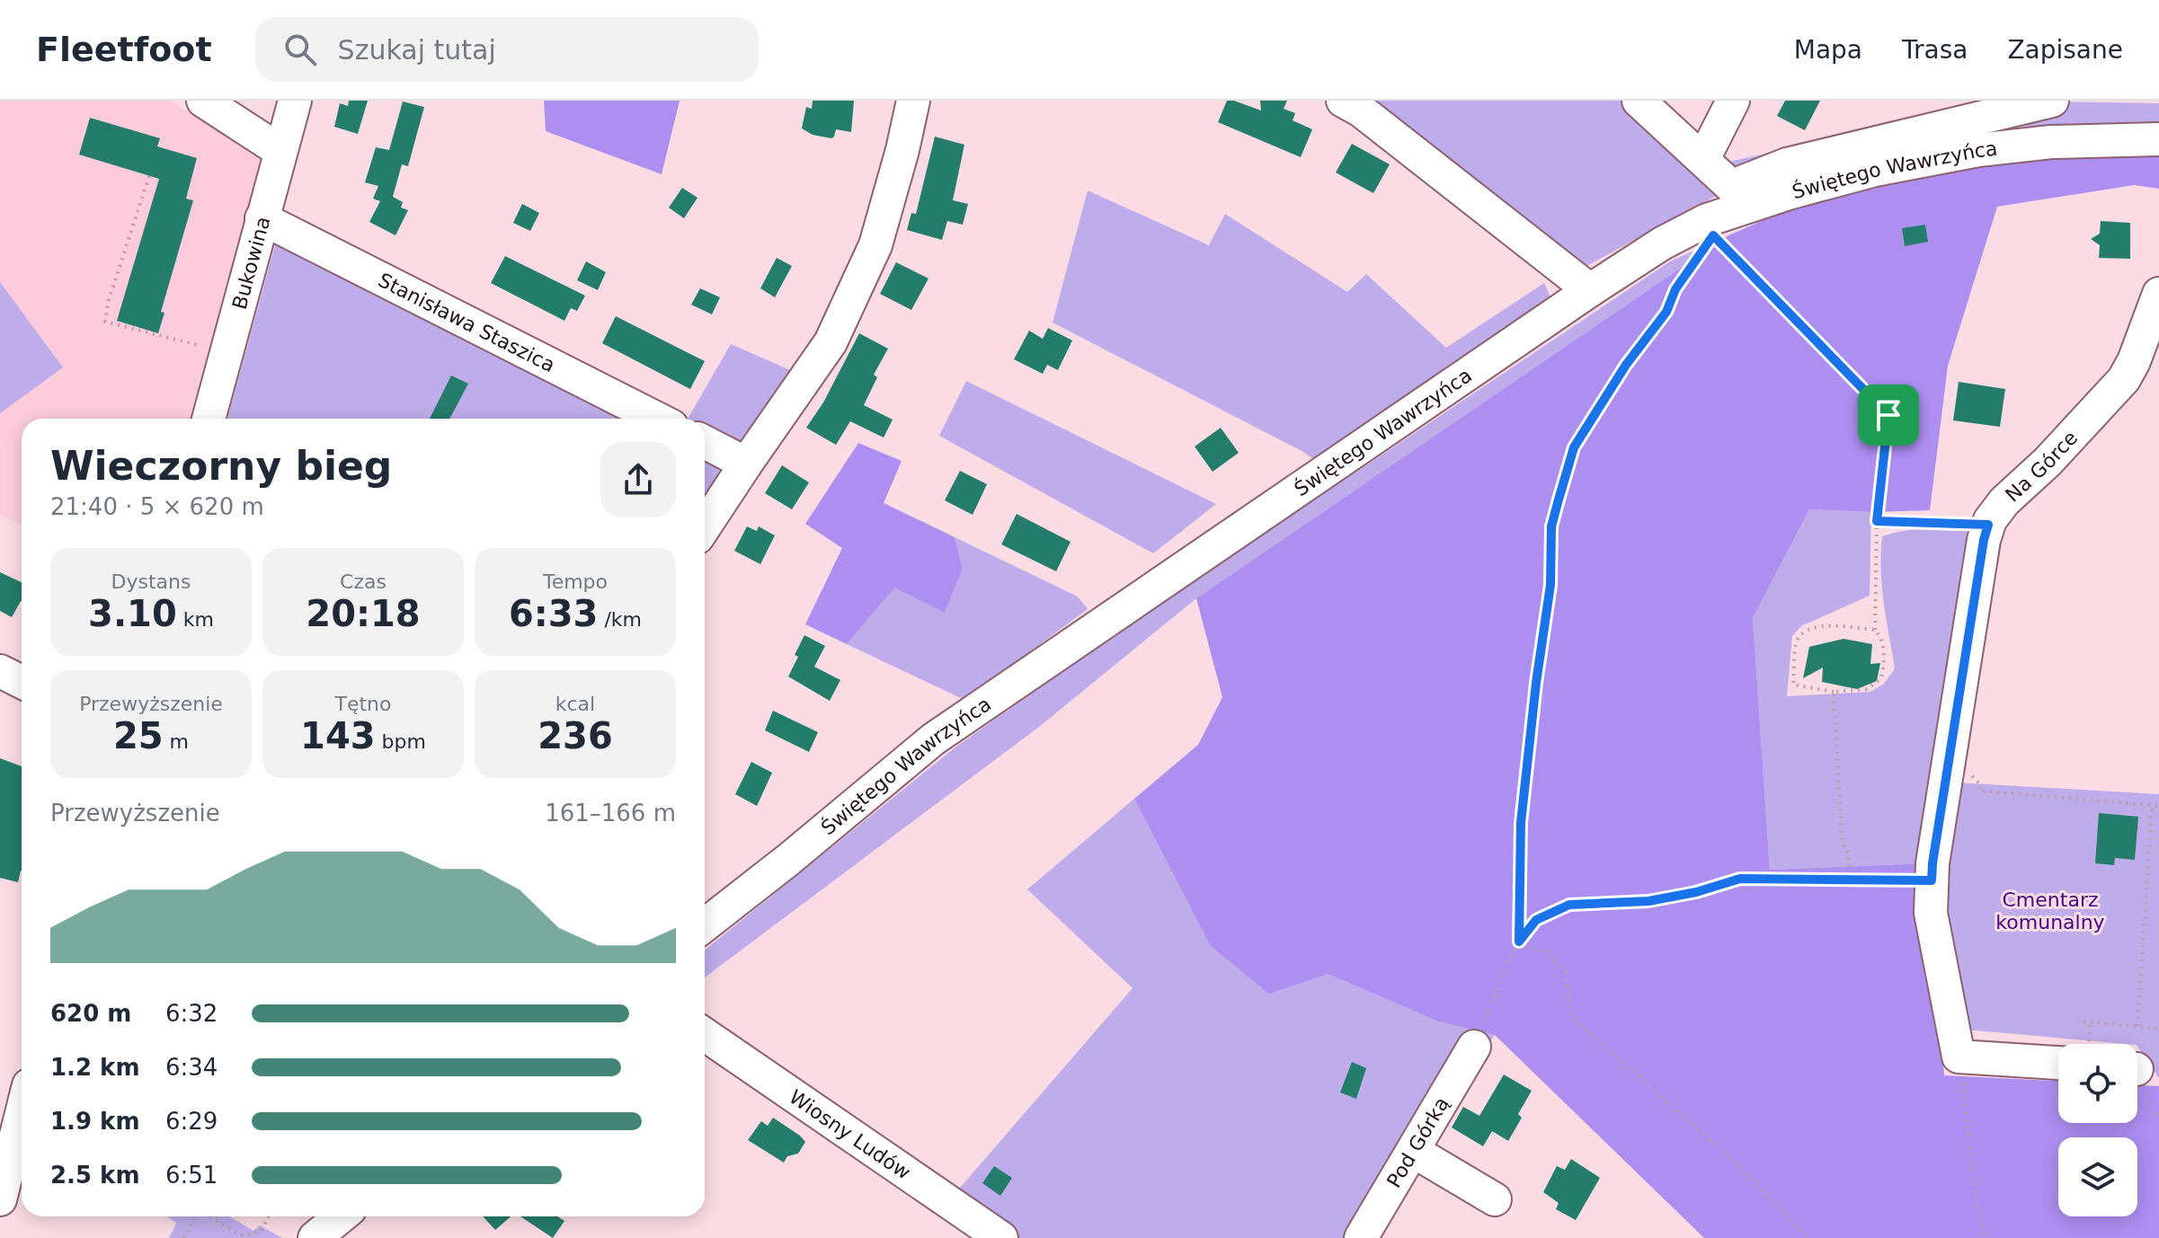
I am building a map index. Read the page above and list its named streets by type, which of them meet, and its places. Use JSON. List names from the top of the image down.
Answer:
{
  "streets": {
    "street": [
      "Świętego Wawrzyńca",
      "Bukowina",
      "Stanisława Staszica",
      "Na Górce",
      "Wiosny Ludów",
      "Pod Górką"
    ]
  },
  "crossings": [
    ["Bukowina", "Stanisława Staszica"]
  ],
  "parks": ["Cmentarz komunalny"],
  "page": {
    "header": "Fleetfoot",
    "search": "Szukaj tutaj",
    "nav": ["Mapa", "Trasa", "Zapisane"],
    "heading": ["Wieczorny bieg", "21:40 · 5 × 620 m"],
    "stats": [
      ["Dystans", "3.10 km"],
      ["Czas", "20:18"],
      ["Tempo", "6:33 /km"],
      ["Przewyższenie", "25 m"],
      ["Tętno", "143 bpm"],
      ["kcal", "236"]
    ],
    "chart": ["Przewyższenie", "161–166 m"],
    "list": [
      {
        "name": "620 m",
        "note": "6:32"
      },
      {
        "name": "1.2 km",
        "note": "6:34"
      },
      {
        "name": "1.9 km",
        "note": "6:29"
      },
      {
        "name": "2.5 km",
        "note": "6:51"
      }
    ]
  }
}
